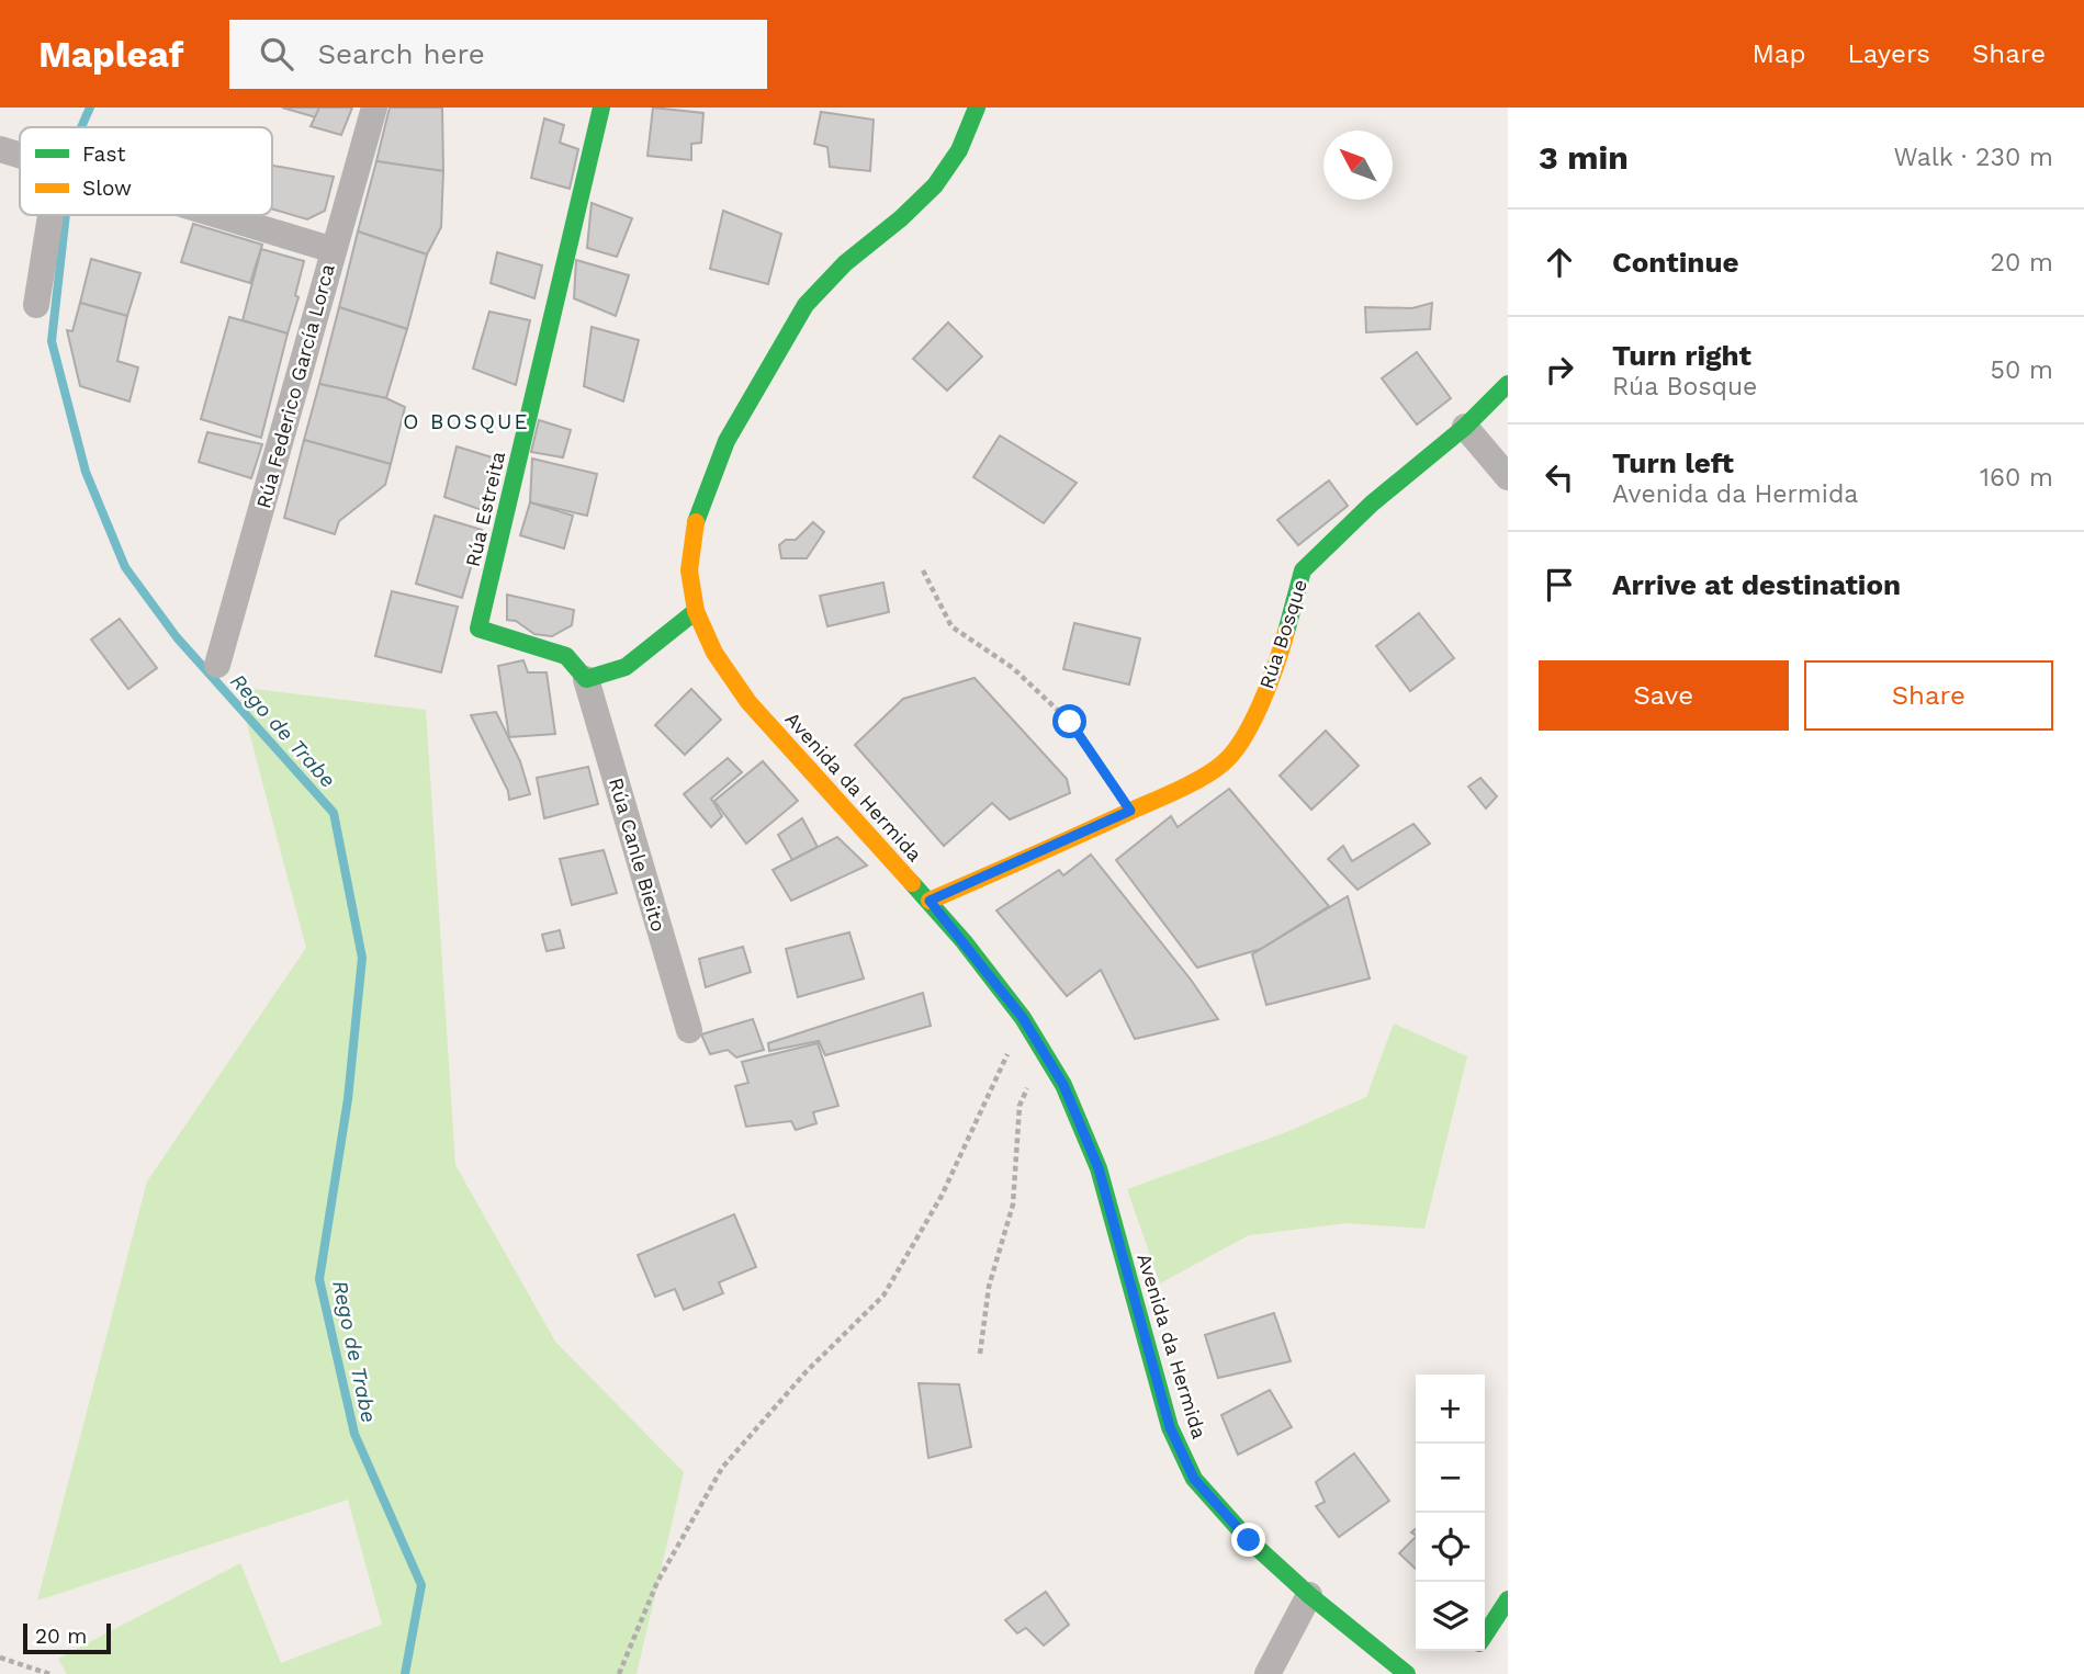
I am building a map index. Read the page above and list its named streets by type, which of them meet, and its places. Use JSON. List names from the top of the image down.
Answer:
{
  "streets": {
    "main road": ["Rúa Estreita", "Rúa Bosque", "Avenida da Hermida"],
    "street": ["Rúa Federico García Lorca", "Rúa Canle Bieito"]
  },
  "crossings": [
    ["Rúa Estreita", "Rúa Canle Bieito"],
    ["Rúa Bosque", "Avenida da Hermida"]
  ],
  "districts": ["O BOSQUE"],
  "water": ["Rego de Trabe"],
  "legend": ["Fast", "Slow"],
  "scale_bar": "20 m",
  "north": "top left",
  "page": {
    "header": "Mapleaf",
    "search": "Search here",
    "nav": ["Map", "Layers", "Share"],
    "heading": ["3 min", "Walk · 230 m"],
    "list": [
      ["Continue", "20 m"],
      ["Turn right", "Rúa Bosque", "50 m"],
      ["Turn left", "Avenida da Hermida", "160 m"],
      "Arrive at destination"
    ],
    "buttons": ["Save", "Share"],
    "map_buttons": ["+", "−"],
    "scale": "20 m"
  }
}
